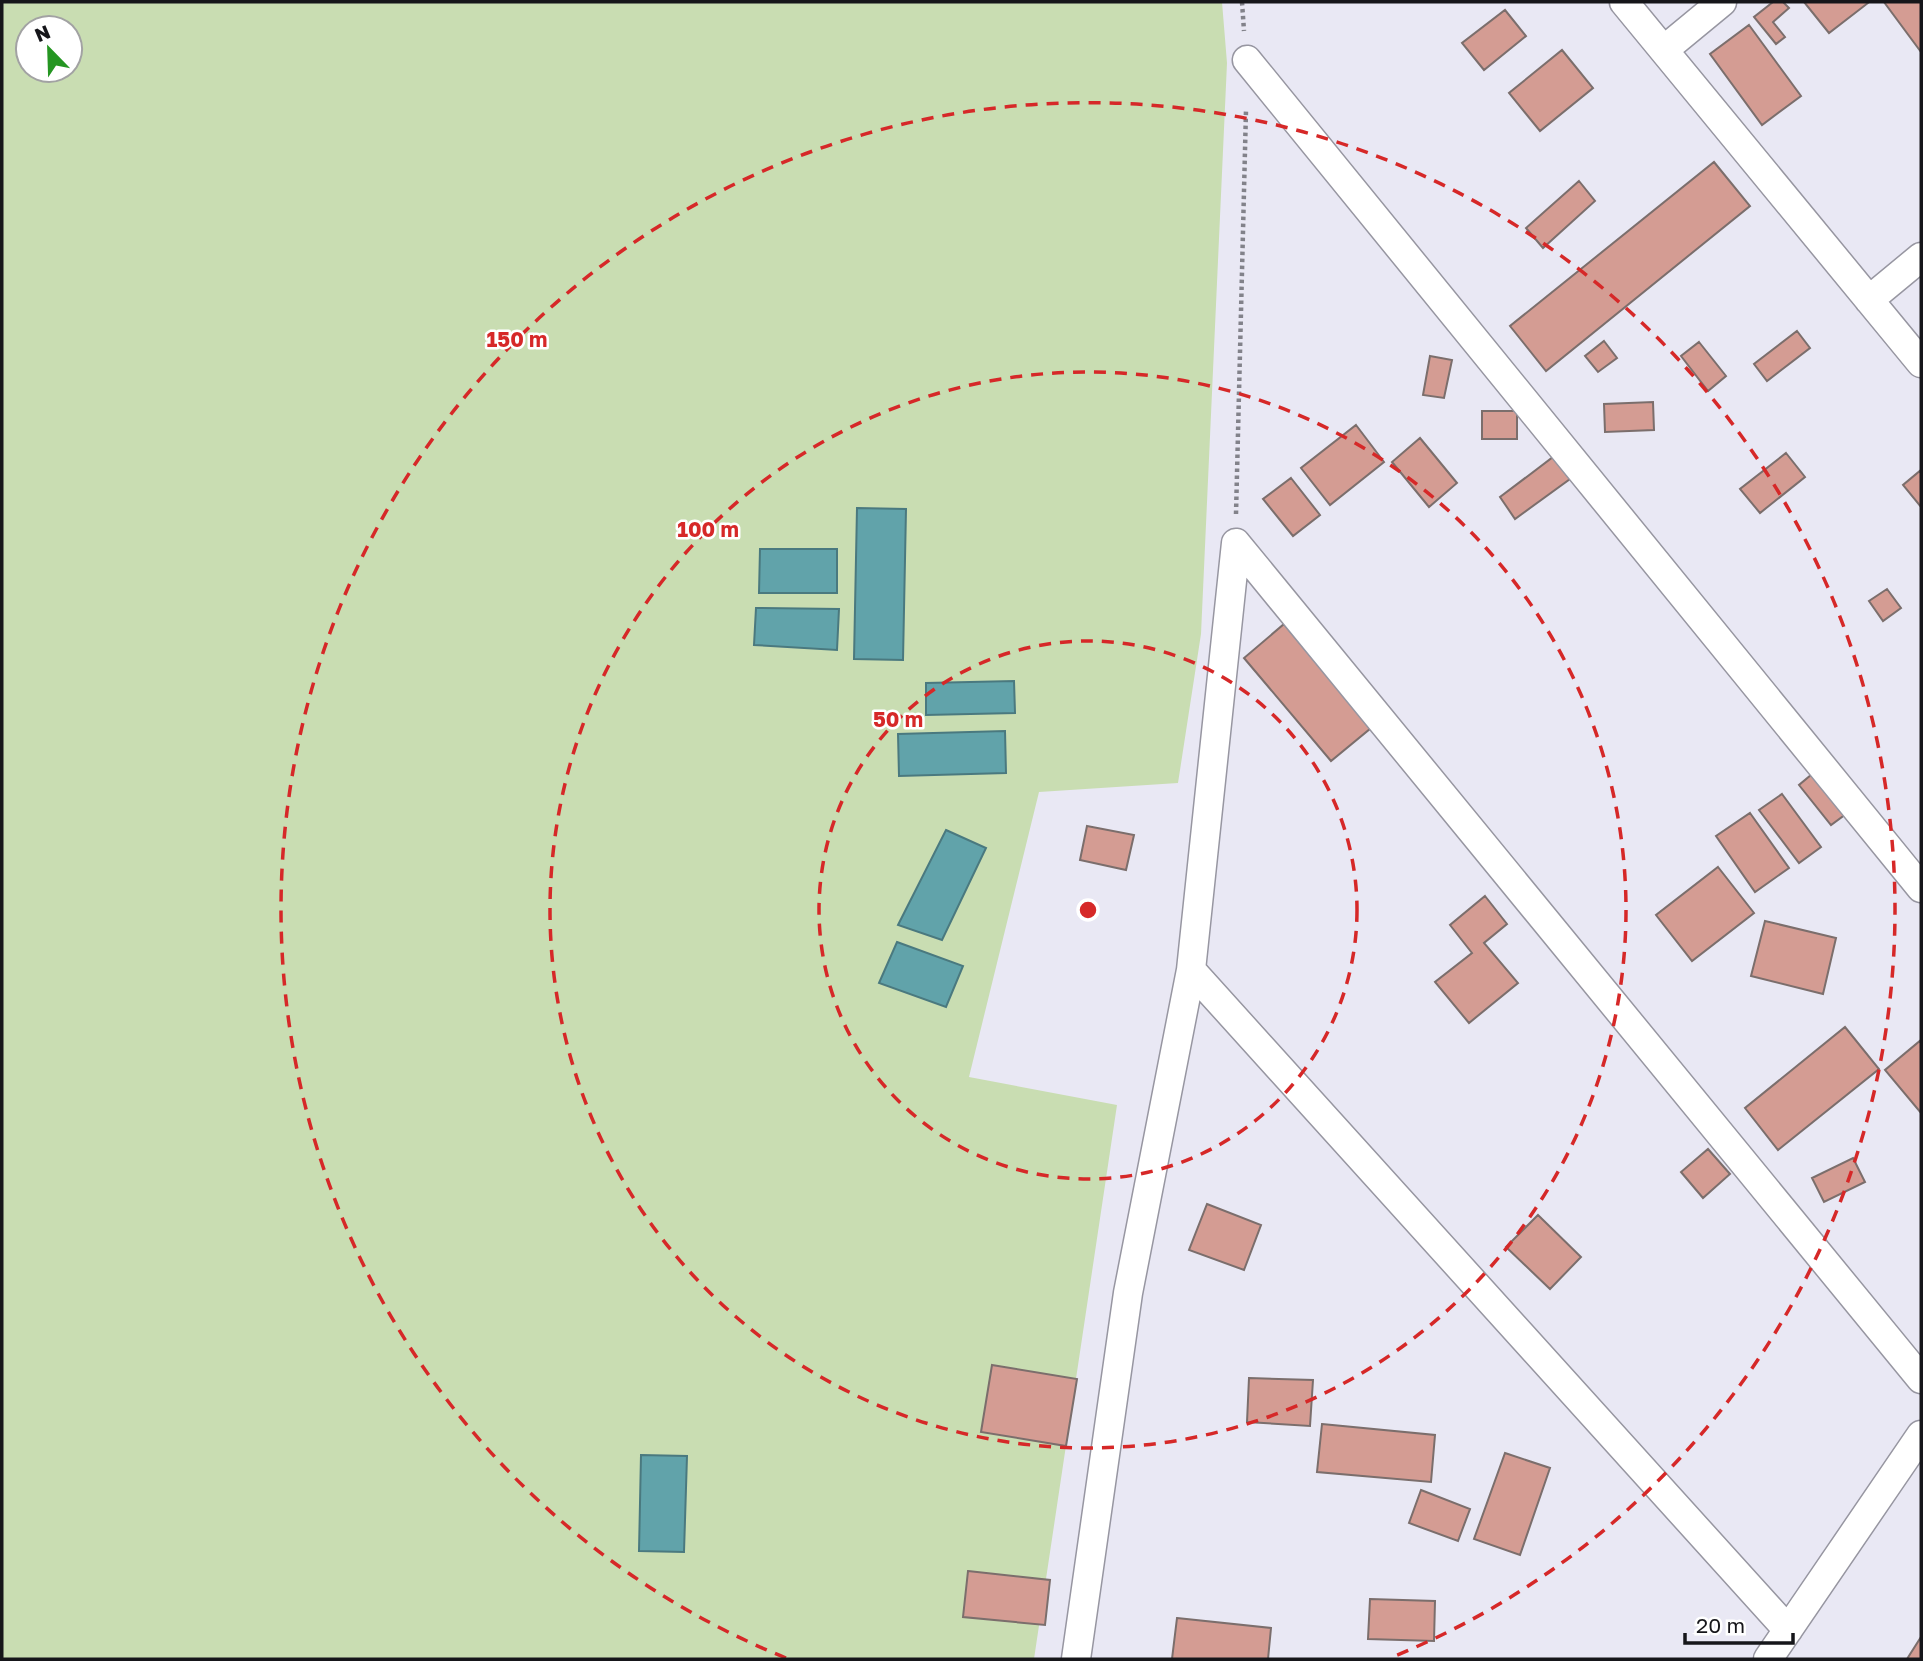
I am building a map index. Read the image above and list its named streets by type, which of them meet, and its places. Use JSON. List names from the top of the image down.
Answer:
{
  "scale_bar": "20 m",
  "north": "top left",
  "rings": ["150 m", "100 m", "50 m"]
}
